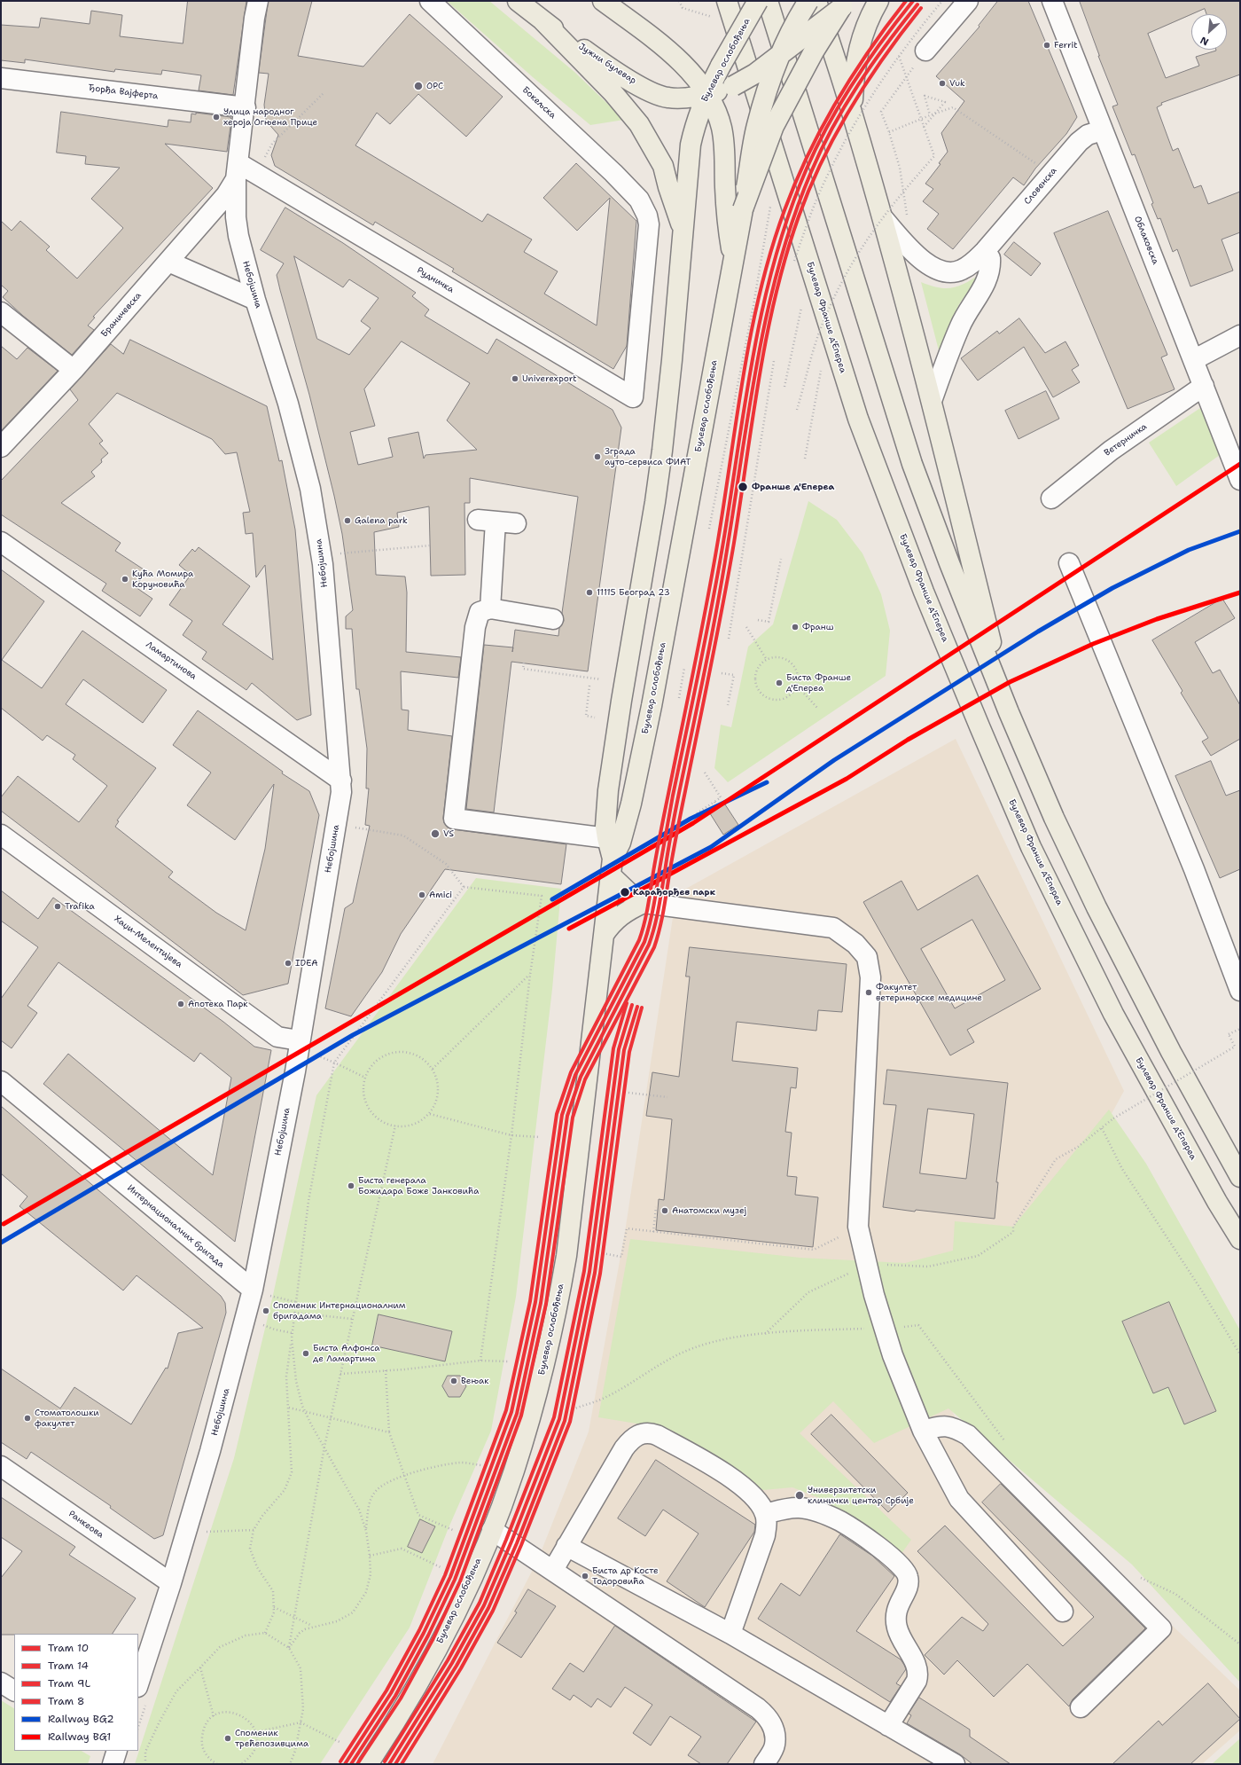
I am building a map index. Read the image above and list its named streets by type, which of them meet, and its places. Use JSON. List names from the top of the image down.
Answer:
{
  "streets": {
    "main road": ["Булевар ослобођења", "Јужни булевар", "Булевар Франше д'Епереа"],
    "street": [
      "Ђорђа Вајферта",
      "Бокељска",
      "Словенска",
      "Облаковска",
      "Рудничка",
      "Небојшина",
      "Браничевска",
      "Ветерничка",
      "Ламартинова",
      "Хаџи-Мелентијева",
      "Интернационалних бригада",
      "Ранкеова"
    ]
  },
  "crossings": [
    ["Булевар ослобођења", "Јужни булевар"],
    ["Ђорђа Вајферта", "Небојшина"],
    ["Бокељска", "Рудничка"],
    ["Словенска", "Облаковска"],
    ["Облаковска", "Ветерничка"],
    ["Рудничка", "Небојшина"],
    ["Рудничка", "Браничевска"],
    ["Небојшина", "Браничевска"],
    ["Небојшина", "Ламартинова"],
    ["Небојшина", "Хаџи-Мелентијева"],
    ["Небојшина", "Интернационалних бригада"],
    ["Небојшина", "Ранкеова"]
  ],
  "places": [
    "Ferrit",
    "Vuk",
    "ОРС",
    "Улица народног хероја Огњена Прице",
    "Univerexport",
    "Зграда ауто-сервиса ФИАТ",
    "Франше д'Епереа",
    "Galena park",
    "Кућа Момира Коруновића",
    "11115 Београд 23",
    "Франш",
    "Биста Франше д'Епереа",
    "VS",
    "Карађорђев парк",
    "Amici",
    "Trafika",
    "IDEA",
    "Факултет ветеринарске медицине",
    "Апотека Парк",
    "Биста генерала Божидара Боже Јанковића",
    "Анатомски музеј",
    "Споменик Интернационалним бригадама",
    "Биста Алфонса де Ламартина",
    "Вењак",
    "Стоматолошки факултет",
    "Универзитетски клинички центар Србије",
    "Биста др Косте Тодоровића",
    "Споменик трећепозивцима"
  ],
  "lines": [
    "tram line 10",
    "tram line 9L",
    "tram line 14",
    "tram line 8",
    "rail line BG1",
    "rail line BG2"
  ],
  "legend": [
    "Tram 10",
    "Tram 14",
    "Tram 9L",
    "Tram 8",
    "Railway BG2",
    "Railway BG1"
  ],
  "north": "bottom left"
}
